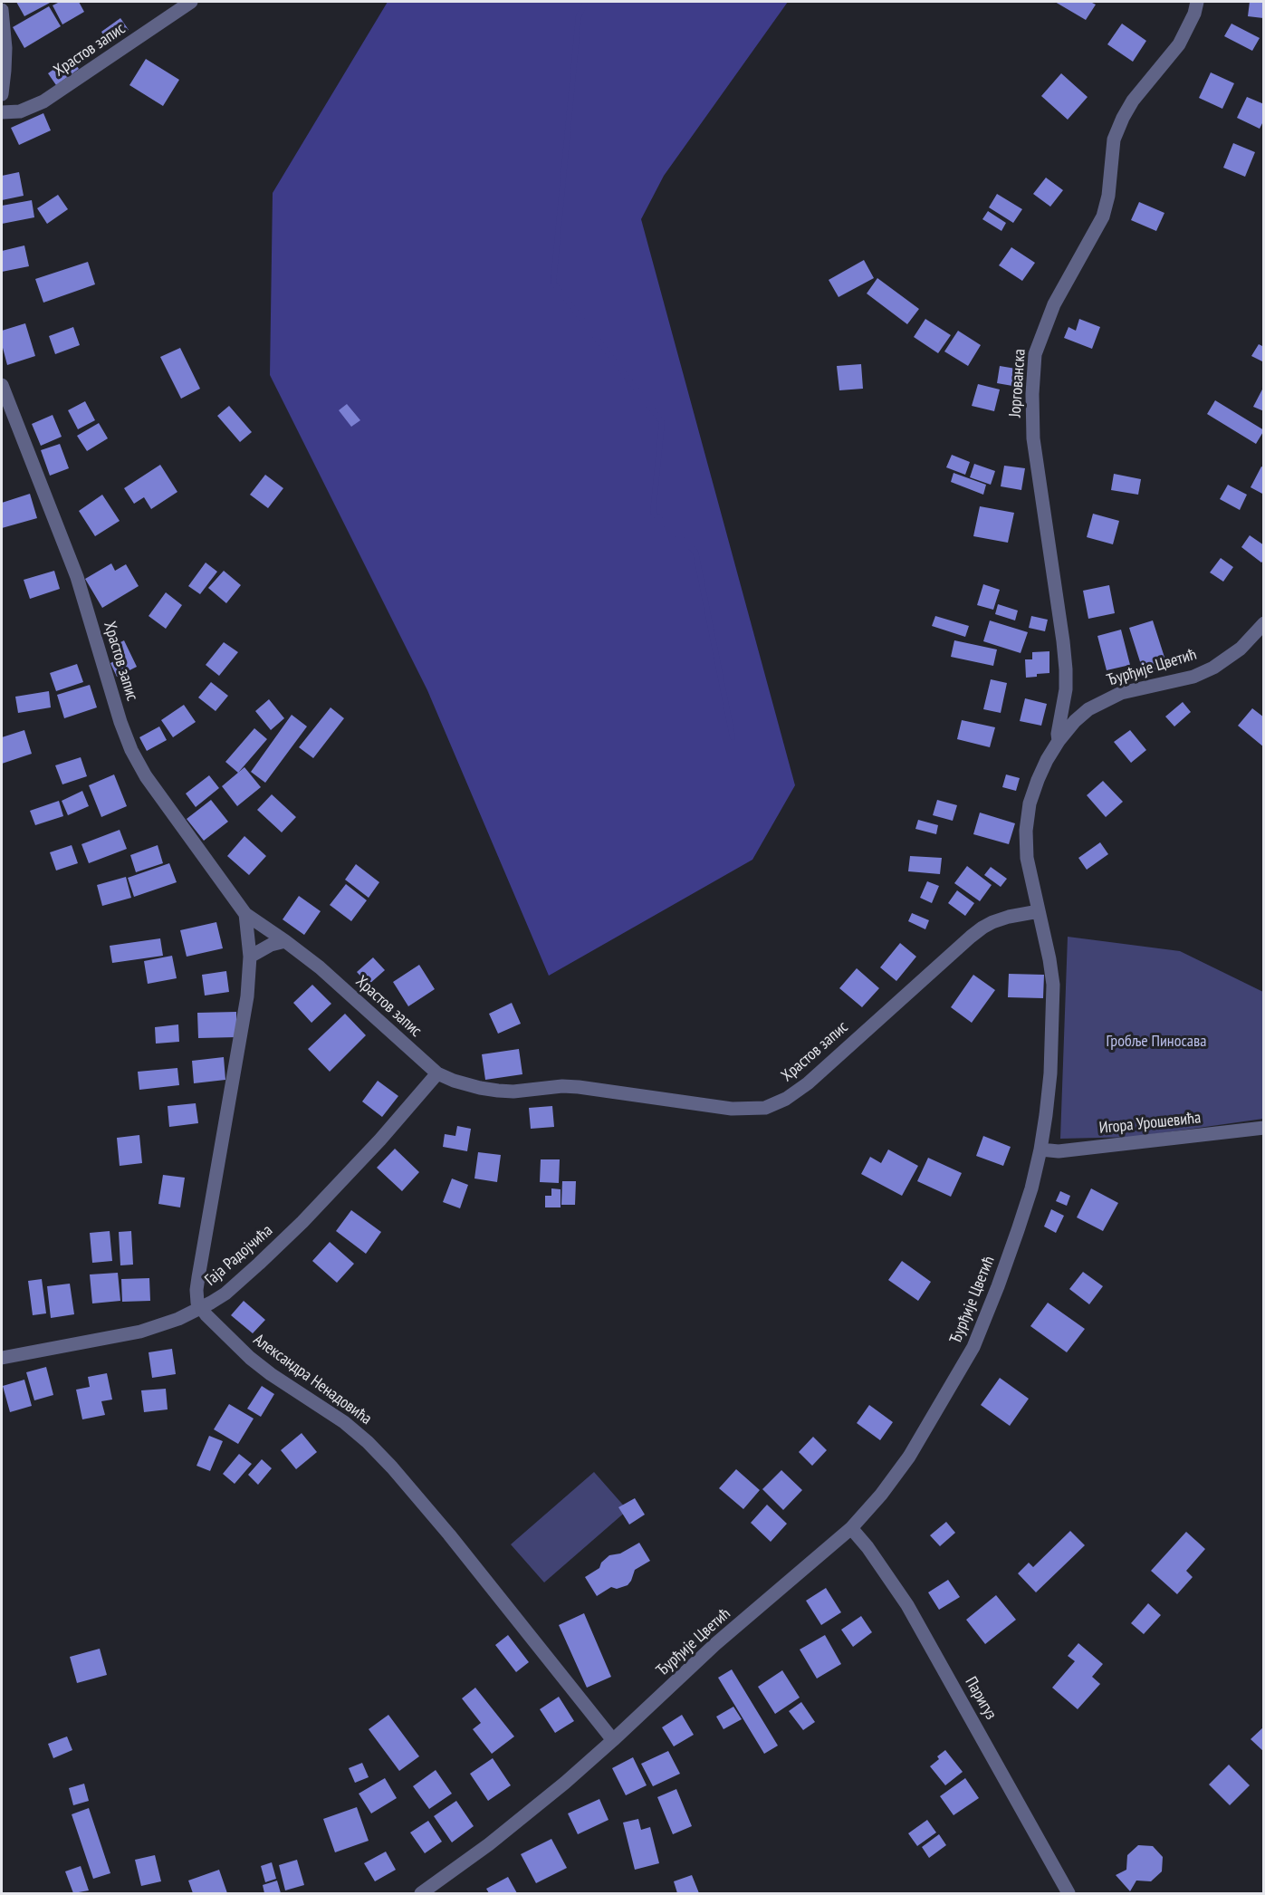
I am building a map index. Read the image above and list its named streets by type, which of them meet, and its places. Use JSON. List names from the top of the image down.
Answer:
{
  "streets": {
    "street": [
      "Храстов запис",
      "Јоргованска",
      "Ђурђије Цветић",
      "Игора Урошевића",
      "Гаја Радојчића",
      "Александра Ненадовића",
      "Паригуз"
    ]
  },
  "crossings": [
    ["Храстов запис", "Ђурђије Цветић"],
    ["Храстов запис", "Гаја Радојчића"],
    ["Јоргованска", "Ђурђије Цветић"],
    ["Ђурђије Цветић", "Игора Урошевића"],
    ["Ђурђије Цветић", "Александра Ненадовића"],
    ["Ђурђије Цветић", "Паригуз"],
    ["Гаја Радојчића", "Александра Ненадовића"]
  ],
  "parks": ["Гробље Пиносава"]
}
